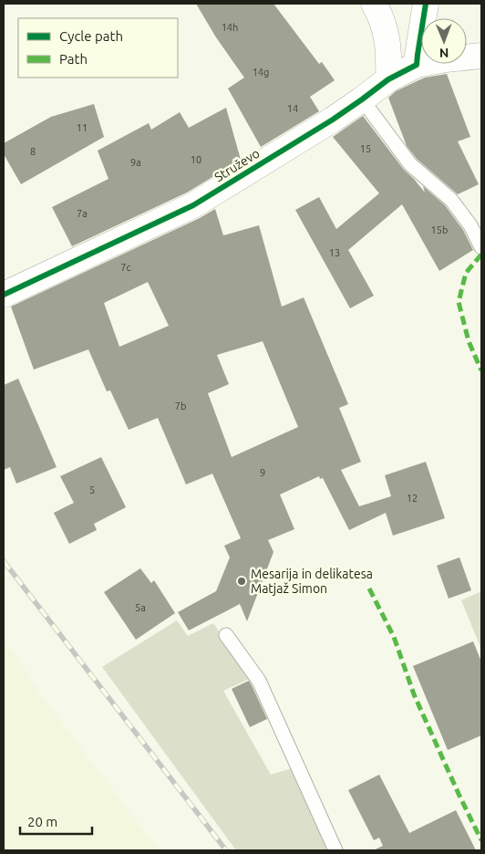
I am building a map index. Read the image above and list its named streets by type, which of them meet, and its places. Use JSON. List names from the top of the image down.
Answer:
{
  "streets": {
    "street": ["Struževo"]
  },
  "places": ["Mesarija in delikatesa Matjaž Simon"],
  "house_numbers": [
    "14h",
    "14g",
    "14",
    "11",
    "15",
    "8",
    "10",
    "9a",
    "7a",
    "15b",
    "13",
    "7c",
    "7b",
    "9",
    "5",
    "12",
    "5a"
  ],
  "legend": ["Cycle path", "Path"],
  "scale_bar": "20 m",
  "north": "bottom"
}
